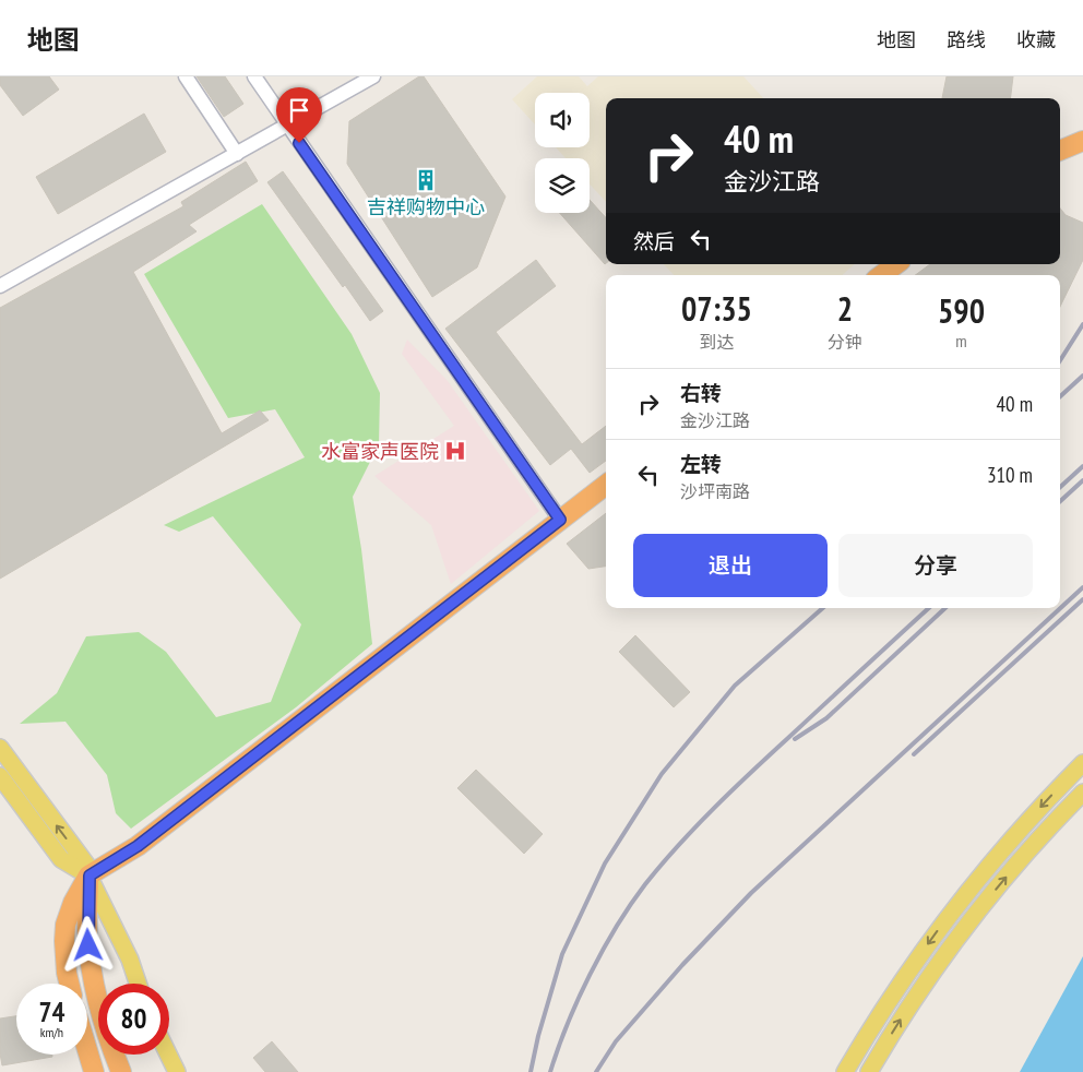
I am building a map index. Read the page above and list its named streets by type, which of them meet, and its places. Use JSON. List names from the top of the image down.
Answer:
{
  "places": {
    "building": ["吉祥购物中心"],
    "hospital": ["水富家声医院"]
  },
  "page": {
    "header": "地图",
    "nav": ["地图", "路线", "收藏"],
    "turn": ["40 m", "金沙江路"],
    "then": "然后",
    "eta": [
      "07:35",
      "到达",
      "2",
      "分钟",
      "590",
      "m"
    ],
    "list": [
      {
        "name": "右转",
        "note": "金沙江路",
        "value": "40 m"
      },
      {
        "name": "左转",
        "note": "沙坪南路",
        "value": "310 m"
      }
    ],
    "buttons": ["退出", "分享"],
    "speed": "74 km/h",
    "limit": "80"
  }
}
